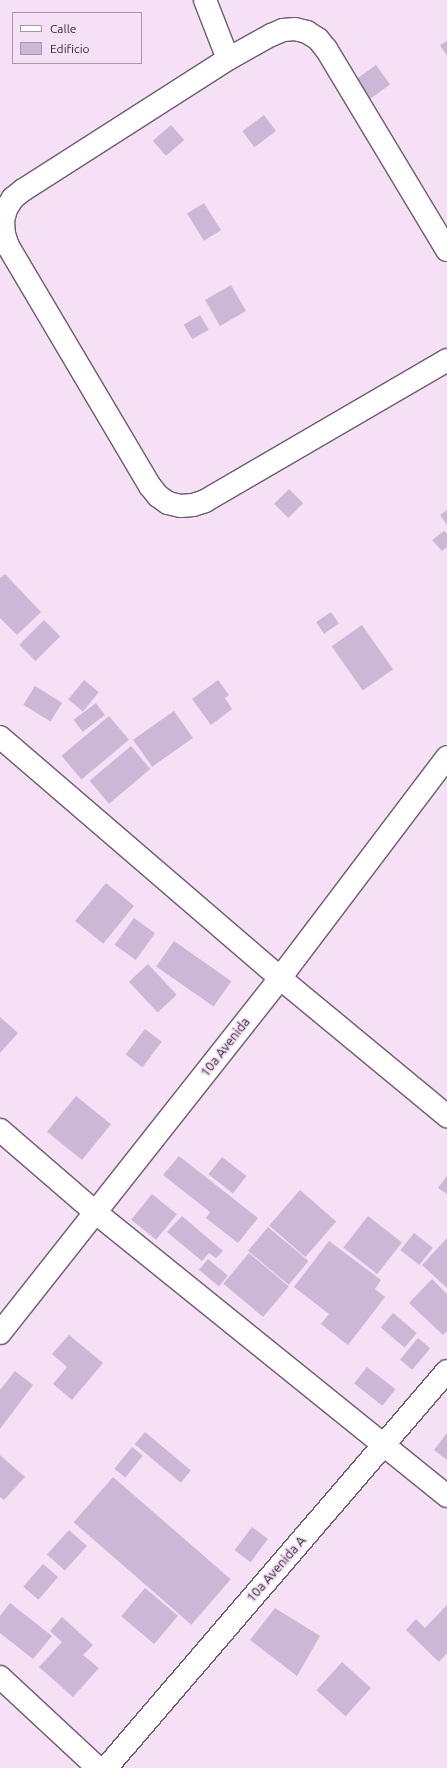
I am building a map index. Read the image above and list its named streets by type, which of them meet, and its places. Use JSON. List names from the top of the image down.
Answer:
{
  "streets": {
    "street": ["10a Avenida", "10a Avenida A"]
  },
  "legend": ["Calle", "Edificio"]
}
